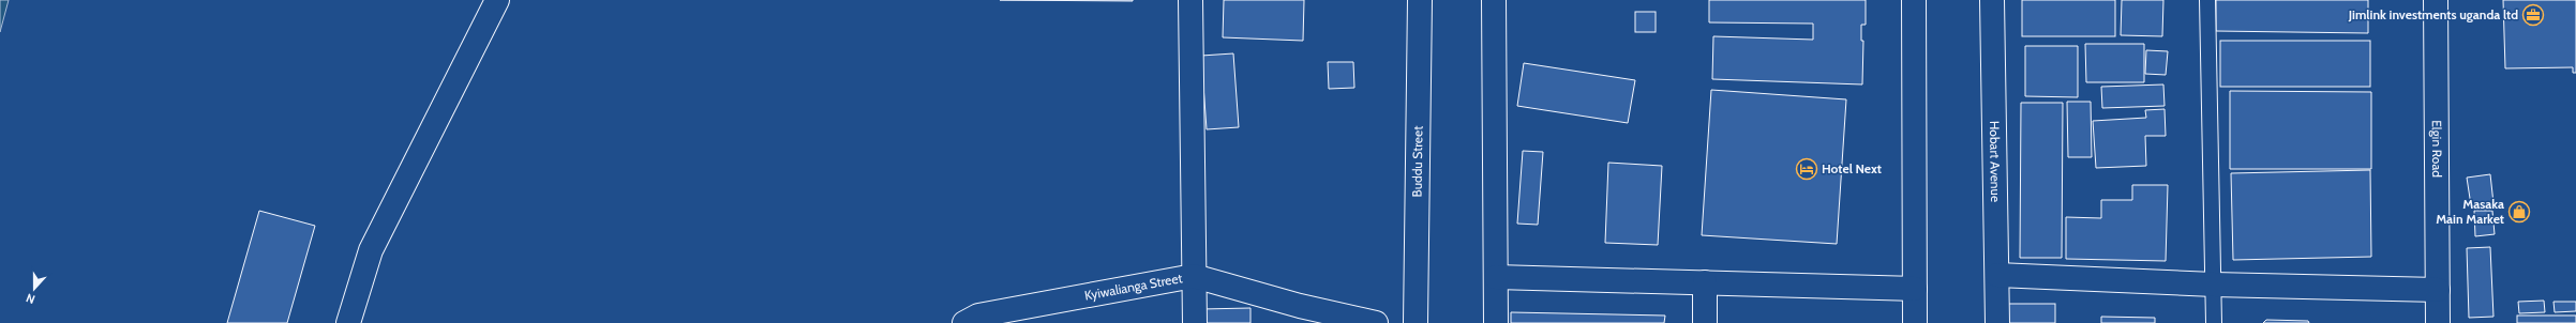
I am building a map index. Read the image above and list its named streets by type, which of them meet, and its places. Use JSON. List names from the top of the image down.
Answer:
{
  "streets": {
    "street": [
      "Elgin Road",
      "Buddu Street",
      "Hobart Avenue",
      "Kyiwalianga Street"
    ]
  },
  "places": {
    "office": ["Jimlink investments uganda ltd"],
    "hotel": ["Hotel Next"],
    "shop": ["Masaka Main Market"]
  },
  "north": "bottom"
}
